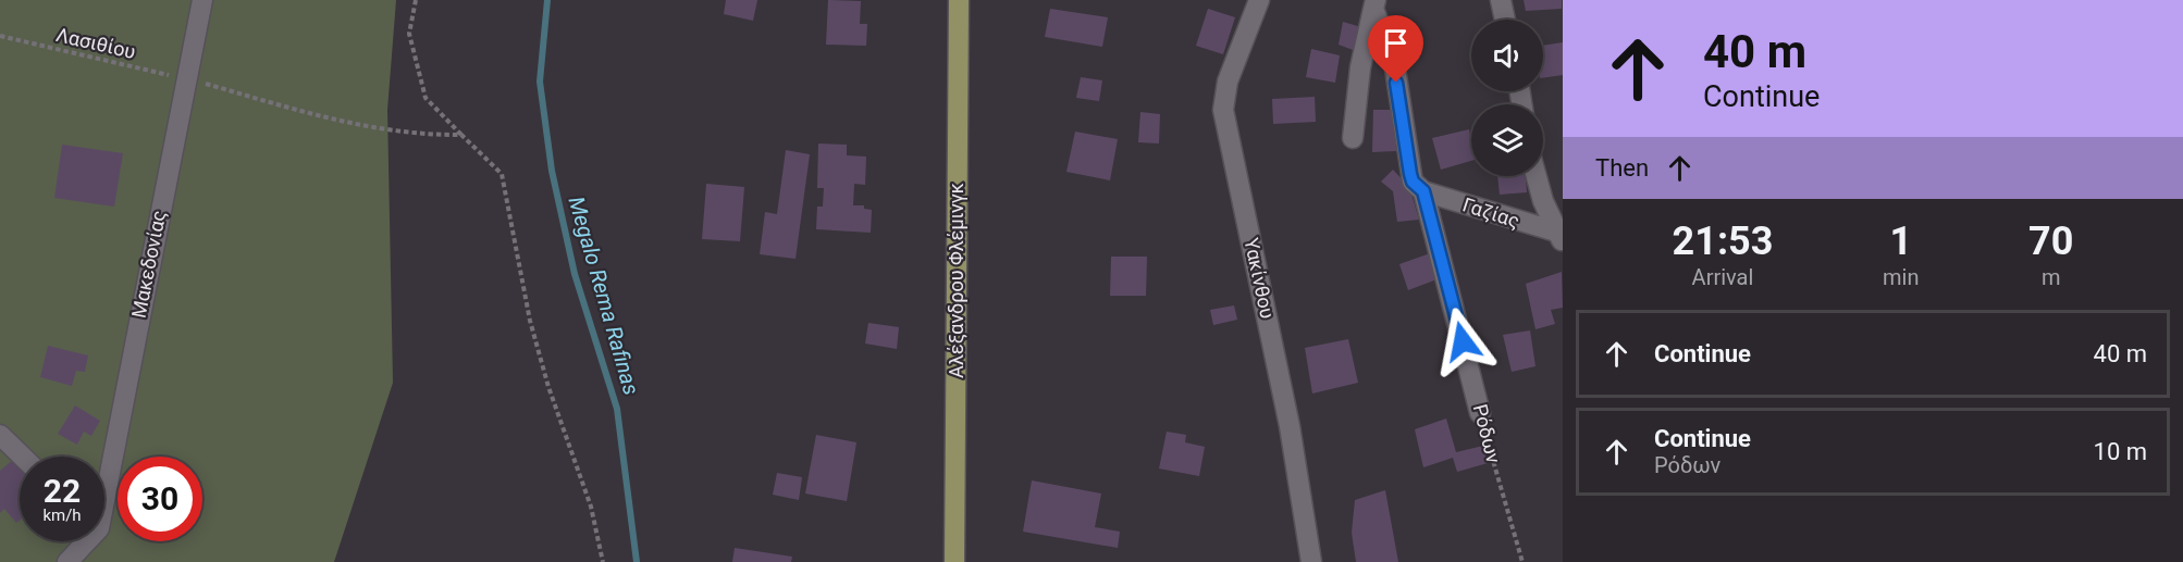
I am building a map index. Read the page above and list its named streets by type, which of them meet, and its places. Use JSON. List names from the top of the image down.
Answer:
{
  "streets": {
    "main road": ["Αλέξανδρου Φλέμινγκ"],
    "street": [
      "Γαζίας",
      "Μακεδονίας",
      "Υακίνθου",
      "Ρόδων"
    ],
    "path": ["Λασιθίου"]
  },
  "crossings": [
    ["Λασιθίου", "Μακεδονίας"],
    ["Γαζίας", "Ρόδων"]
  ],
  "water": ["Megalo Rema Rafinas"],
  "page": {
    "turn": ["40 m", "Continue"],
    "then": "Then",
    "eta": [
      "21:53",
      "Arrival",
      "1",
      "min",
      "70",
      "m"
    ],
    "list": [
      {
        "name": "Continue",
        "value": "40 m"
      },
      {
        "name": "Continue",
        "note": "Ρόδων",
        "value": "10 m"
      }
    ],
    "speed": "22 km/h",
    "limit": "30"
  }
}
